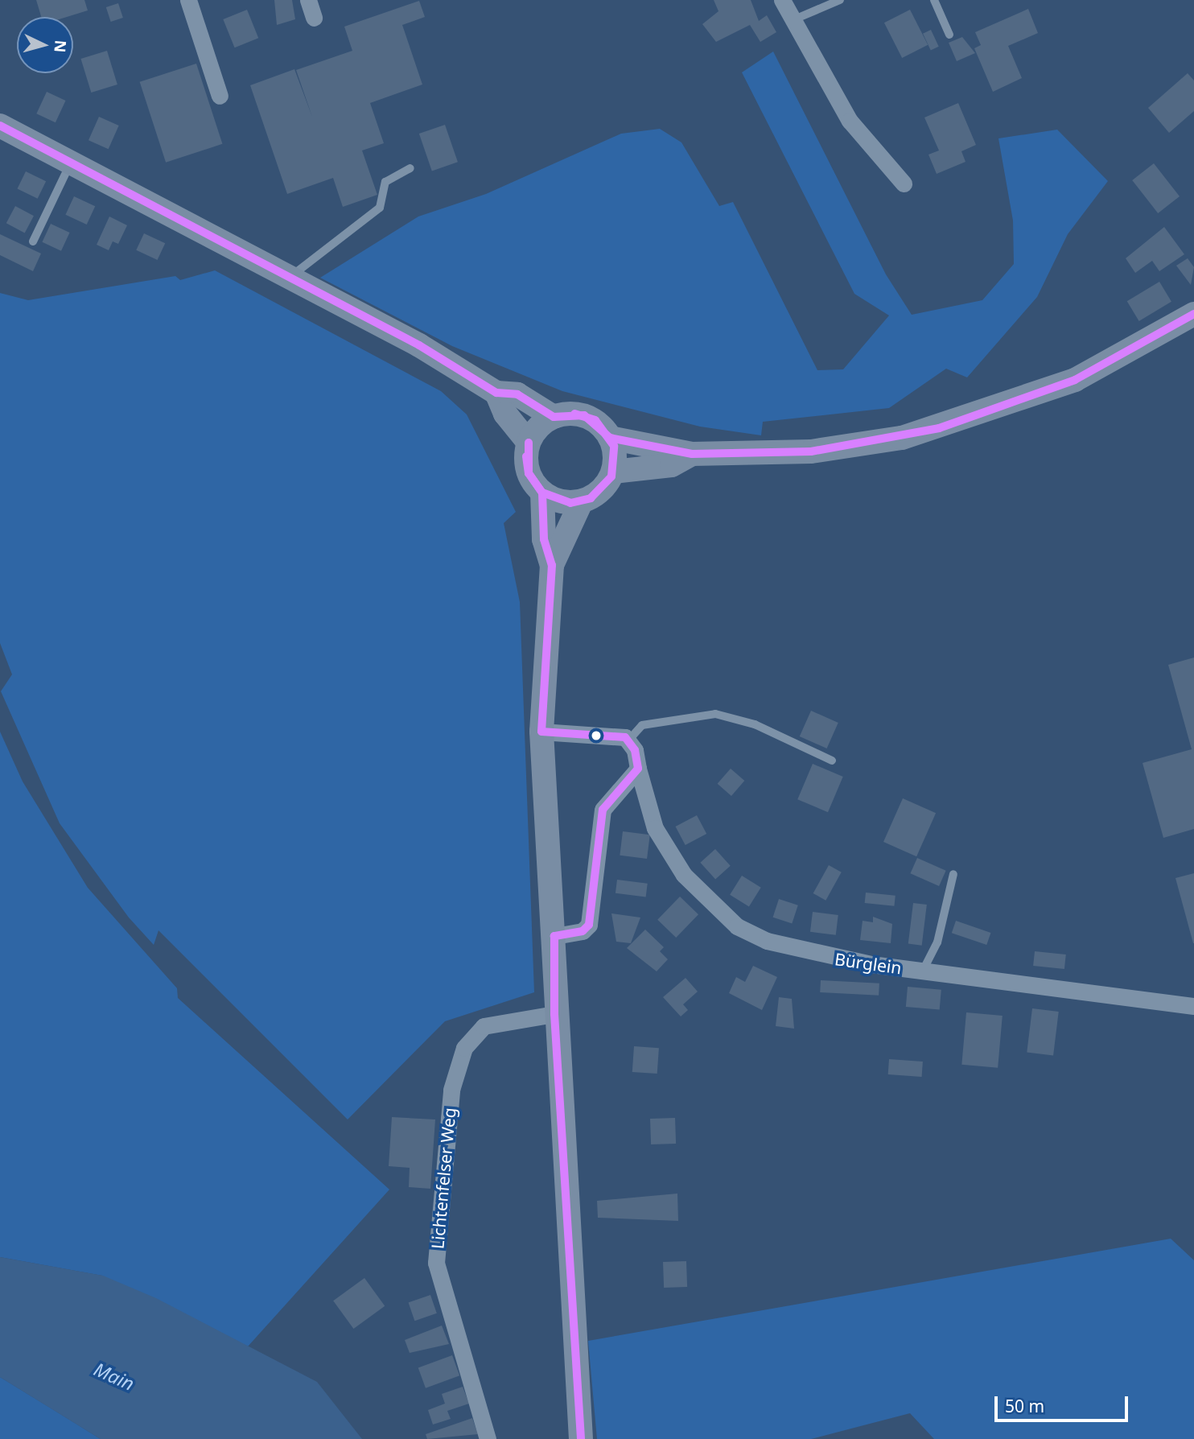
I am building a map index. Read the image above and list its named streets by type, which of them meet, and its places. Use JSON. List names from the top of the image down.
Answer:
{
  "streets": {
    "street": ["Bürglein", "Lichtenfelser Weg"]
  },
  "water": ["Main"],
  "scale_bar": "50 m",
  "north": "right"
}
